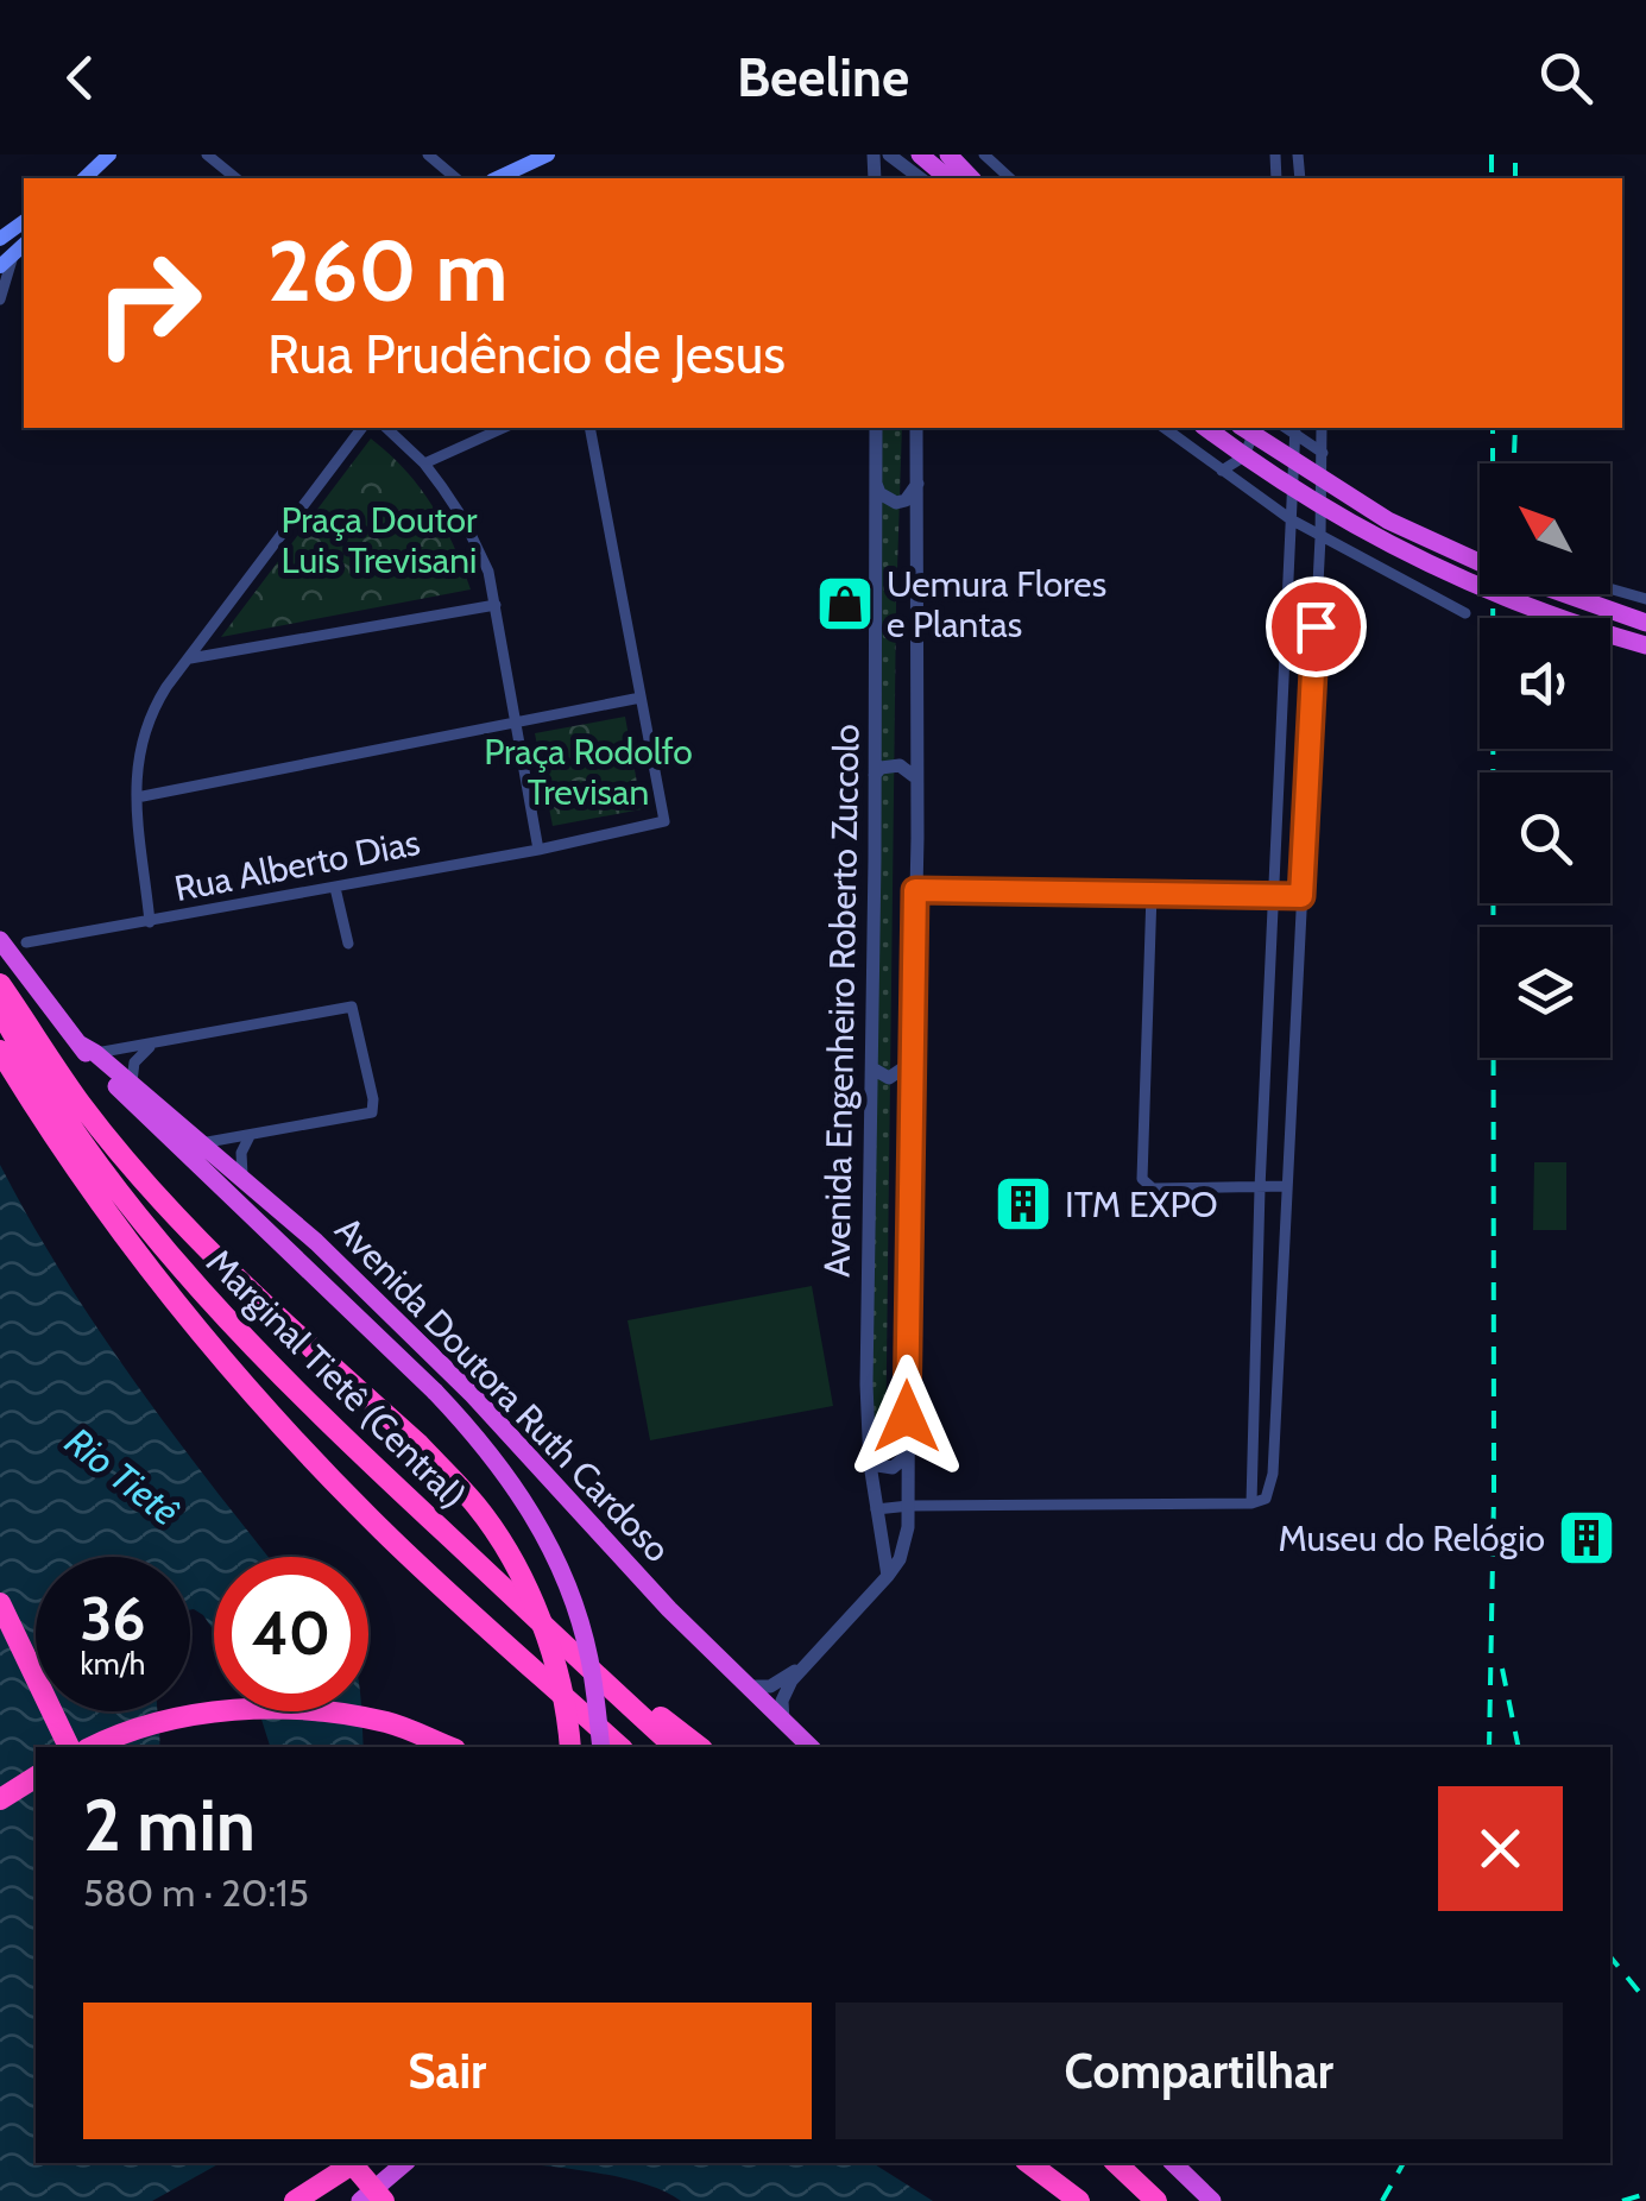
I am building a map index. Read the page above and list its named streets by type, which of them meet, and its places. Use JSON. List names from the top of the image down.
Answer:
{
  "streets": {
    "highway": ["Marginal Tietê (Central)", "Avenida Doutora Ruth Cardoso"],
    "street": ["Rua Alberto Dias", "Avenida Engenheiro Roberto Zuccolo"]
  },
  "crossings": [
    ["Avenida Engenheiro Roberto Zuccolo", "Avenida Doutora Ruth Cardoso"]
  ],
  "water": ["Rio Tietê"],
  "parks": ["Praça Doutor Luis Trevisani", "Praça Rodolfo Trevisan"],
  "places": {
    "shop": ["Uemura Flores e Plantas"],
    "building": ["ITM EXPO", "Museu do Relógio"]
  },
  "north": "top left",
  "page": {
    "header": "Beeline",
    "turn": ["260 m", "Rua Prudêncio de Jesus"],
    "speed": "36 km/h",
    "limit": "40",
    "heading": ["2 min", "580 m · 20:15"],
    "buttons": ["Sair", "Compartilhar"]
  }
}
